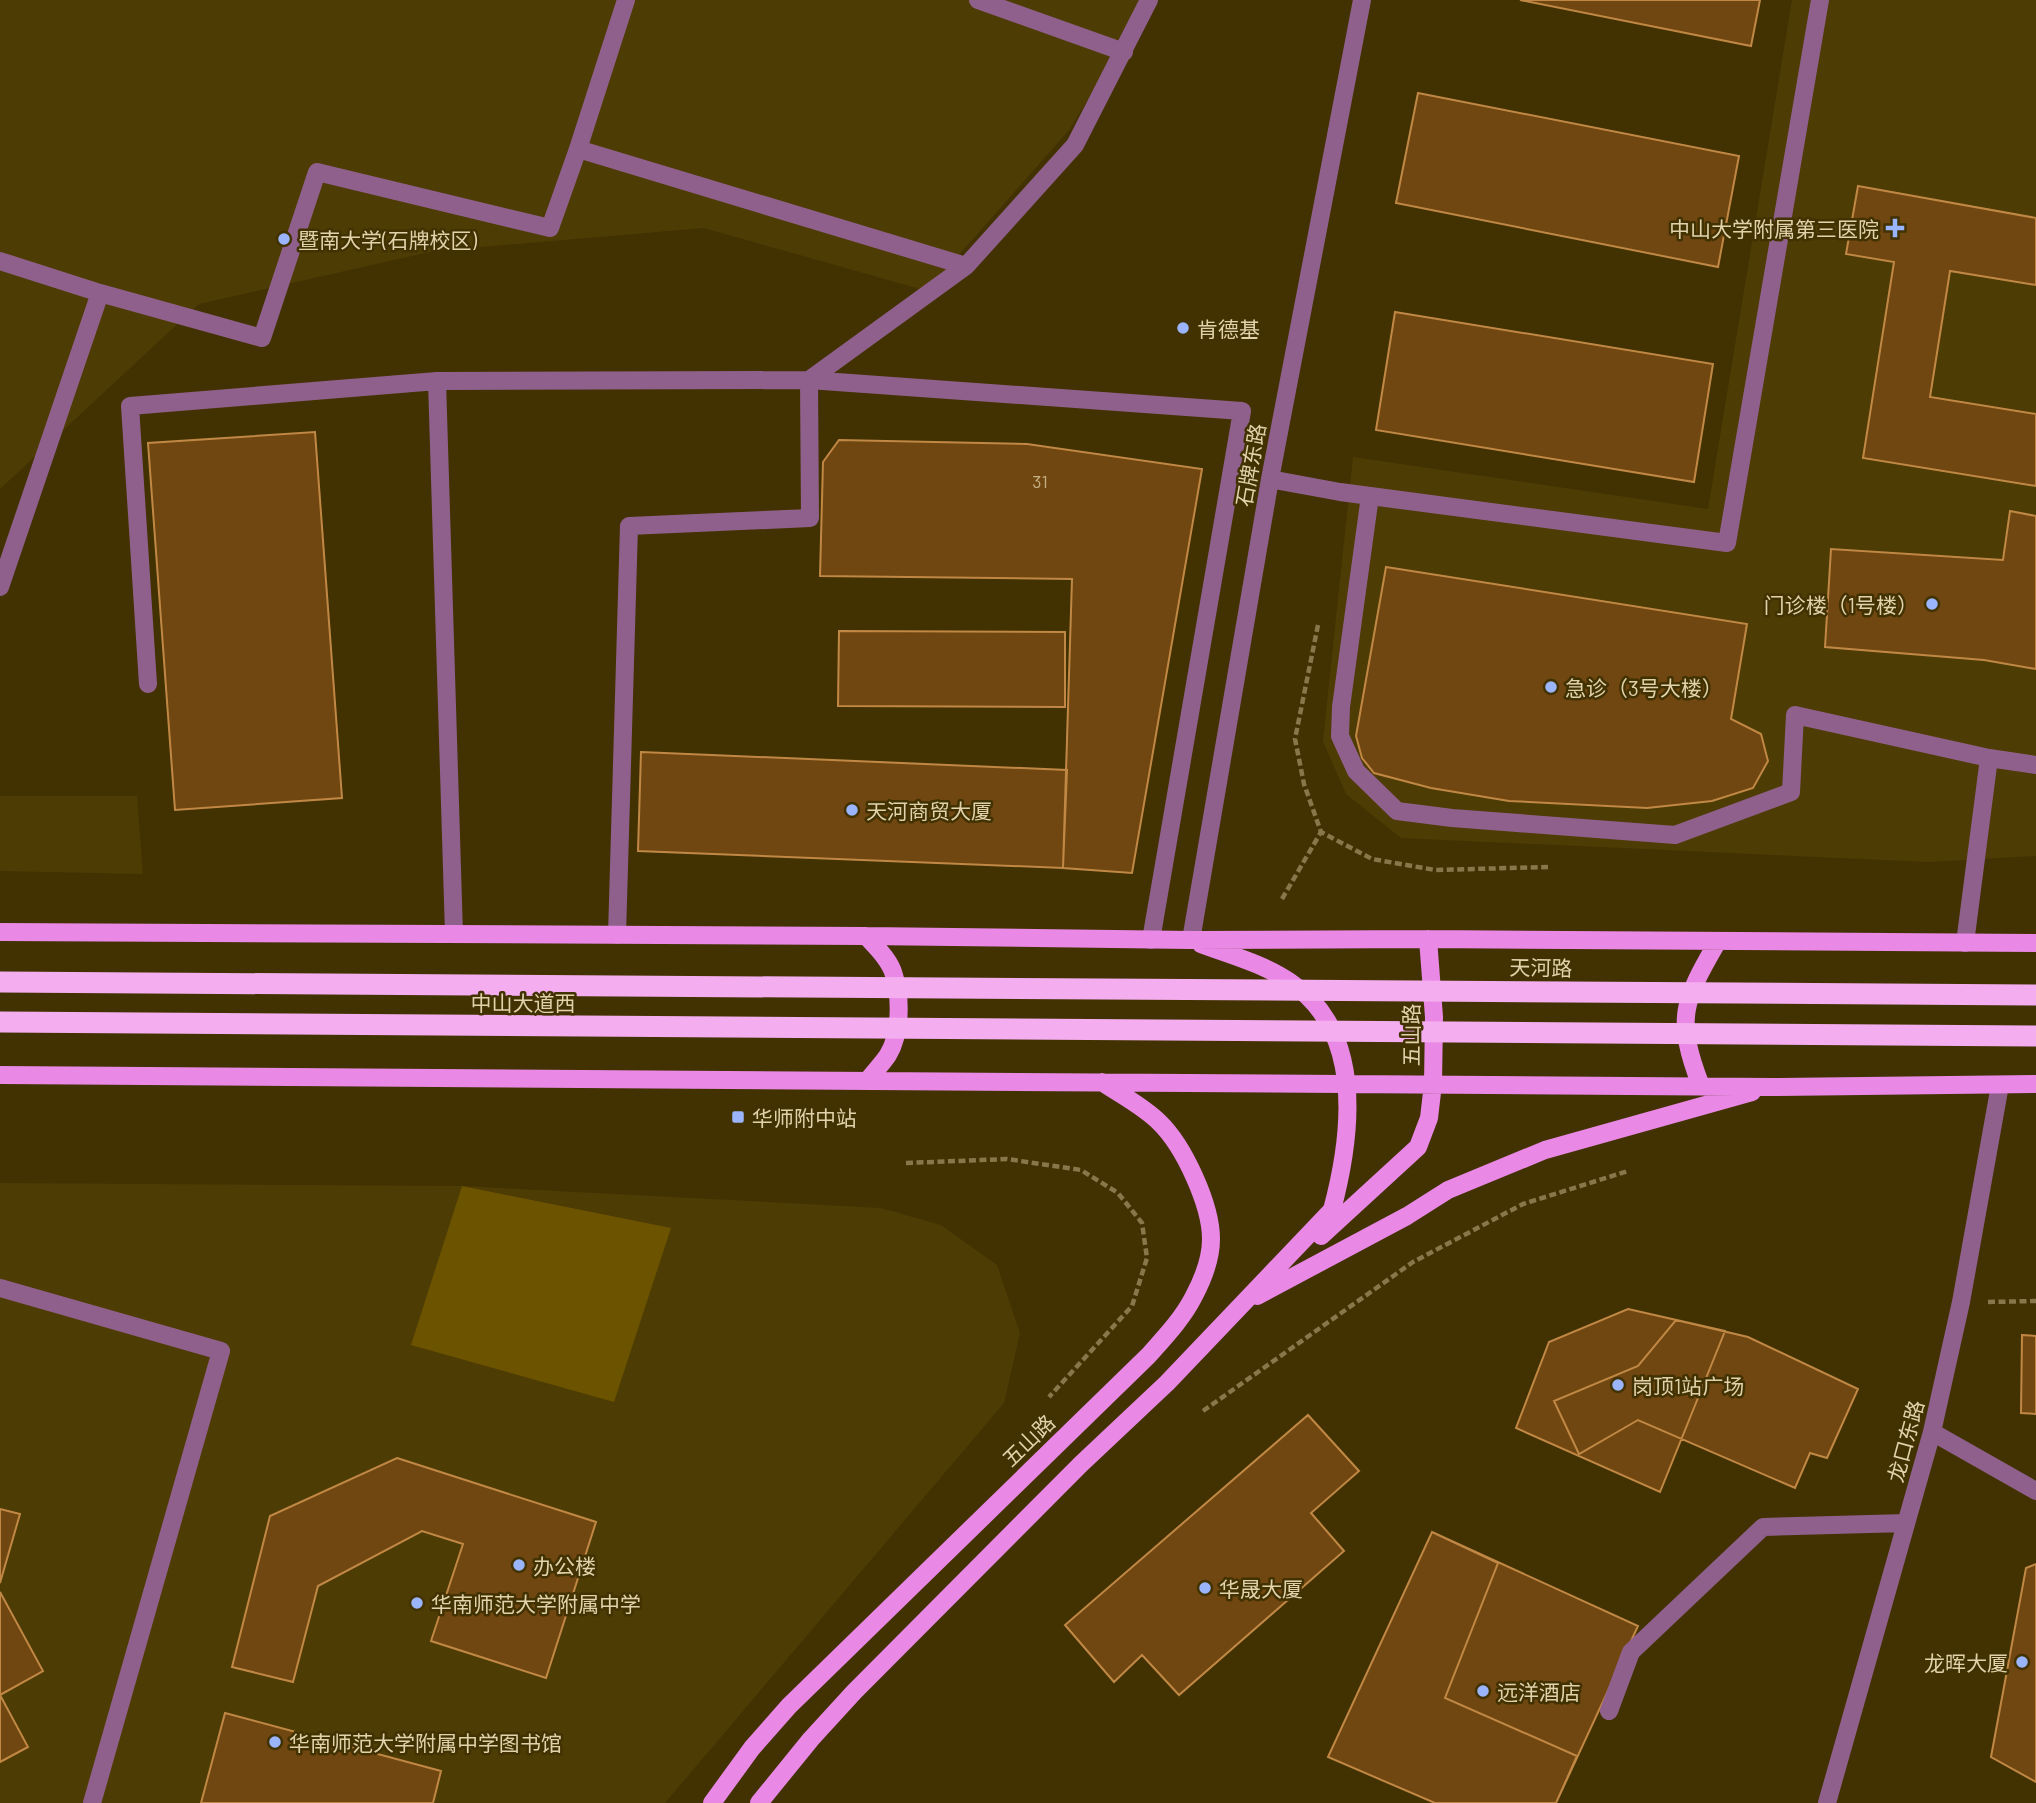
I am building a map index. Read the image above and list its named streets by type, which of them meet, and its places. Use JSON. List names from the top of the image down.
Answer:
{
  "streets": {
    "highway": ["天河路", "中山大道西"],
    "main road": ["五山路"],
    "street": ["石牌东路", "龙口东路"]
  },
  "crossings": [
    ["石牌东路", "五山路"],
    ["天河路", "中山大道西"]
  ],
  "places": {
    "health": ["中山大学附属第三医院"],
    "other": [
      "暨南大学(石牌校区)",
      "肯德基",
      "门诊楼（1号楼）",
      "急诊（3号大楼）",
      "天河商贸大厦",
      "岗顶1站广场",
      "办公楼",
      "华晟大厦",
      "华南师范大学附属中学",
      "龙晖大厦",
      "远洋酒店",
      "华南师范大学附属中学图书馆"
    ],
    "transit": ["华师附中站"]
  },
  "house_numbers": ["31"]
}
